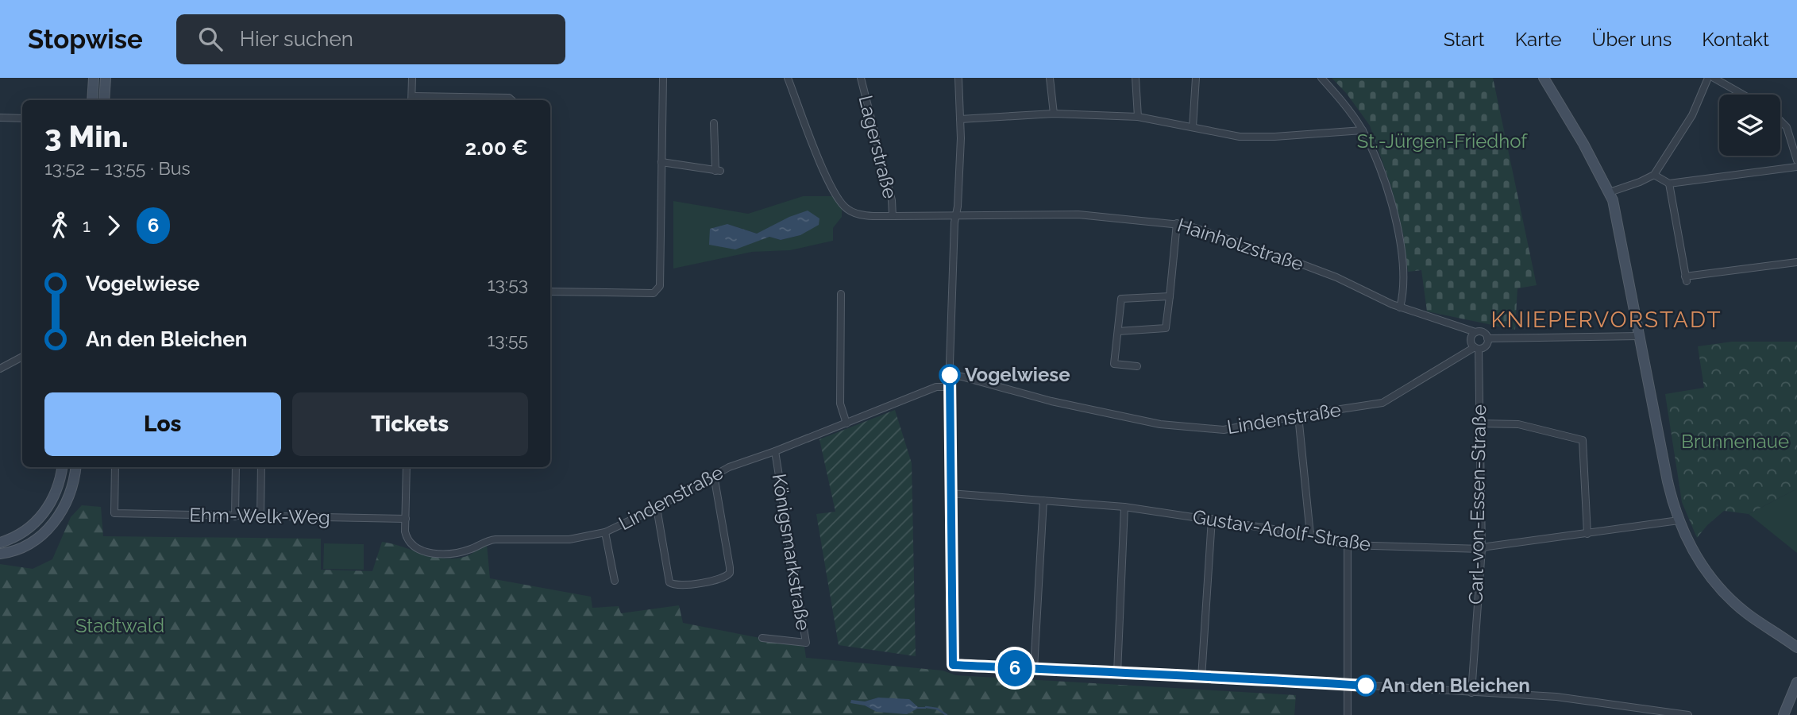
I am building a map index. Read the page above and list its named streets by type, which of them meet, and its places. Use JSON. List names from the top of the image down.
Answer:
{
  "streets": {
    "street": [
      "Lagerstraße",
      "Hainholzstraße",
      "Lindenstraße",
      "Carl-von-Essen-Straße",
      "Ehm-Welk-Weg",
      "Gustav-Adolf-Straße",
      "Königsmarkstraße"
    ]
  },
  "crossings": [
    ["Lagerstraße", "Hainholzstraße"],
    ["Hainholzstraße", "Lindenstraße"],
    ["Hainholzstraße", "Carl-von-Essen-Straße"],
    ["Lindenstraße", "Carl-von-Essen-Straße"],
    ["Lindenstraße", "Ehm-Welk-Weg"],
    ["Lindenstraße", "Königsmarkstraße"],
    ["Carl-von-Essen-Straße", "Gustav-Adolf-Straße"]
  ],
  "districts": ["KNIEPERVORSTADT"],
  "parks": ["St.-Jürgen-Friedhof", "Brunnenaue", "Stadtwald"],
  "places": ["Vogelwiese", "An den Bleichen"],
  "lines": ["bus line 6"],
  "page": {
    "header": "Stopwise",
    "search": "Hier suchen",
    "nav": [
      "Start",
      "Karte",
      "Über uns",
      "Kontakt"
    ],
    "on_map": "6",
    "heading": ["3 Min.", "13:52 – 13:55 · Bus", "2.00 €"],
    "legs": ["1", "6"],
    "list": [
      {
        "name": "Vogelwiese",
        "value": "13:53"
      },
      {
        "name": "An den Bleichen",
        "value": "13:55"
      }
    ],
    "buttons": ["Los", "Tickets"]
  }
}
